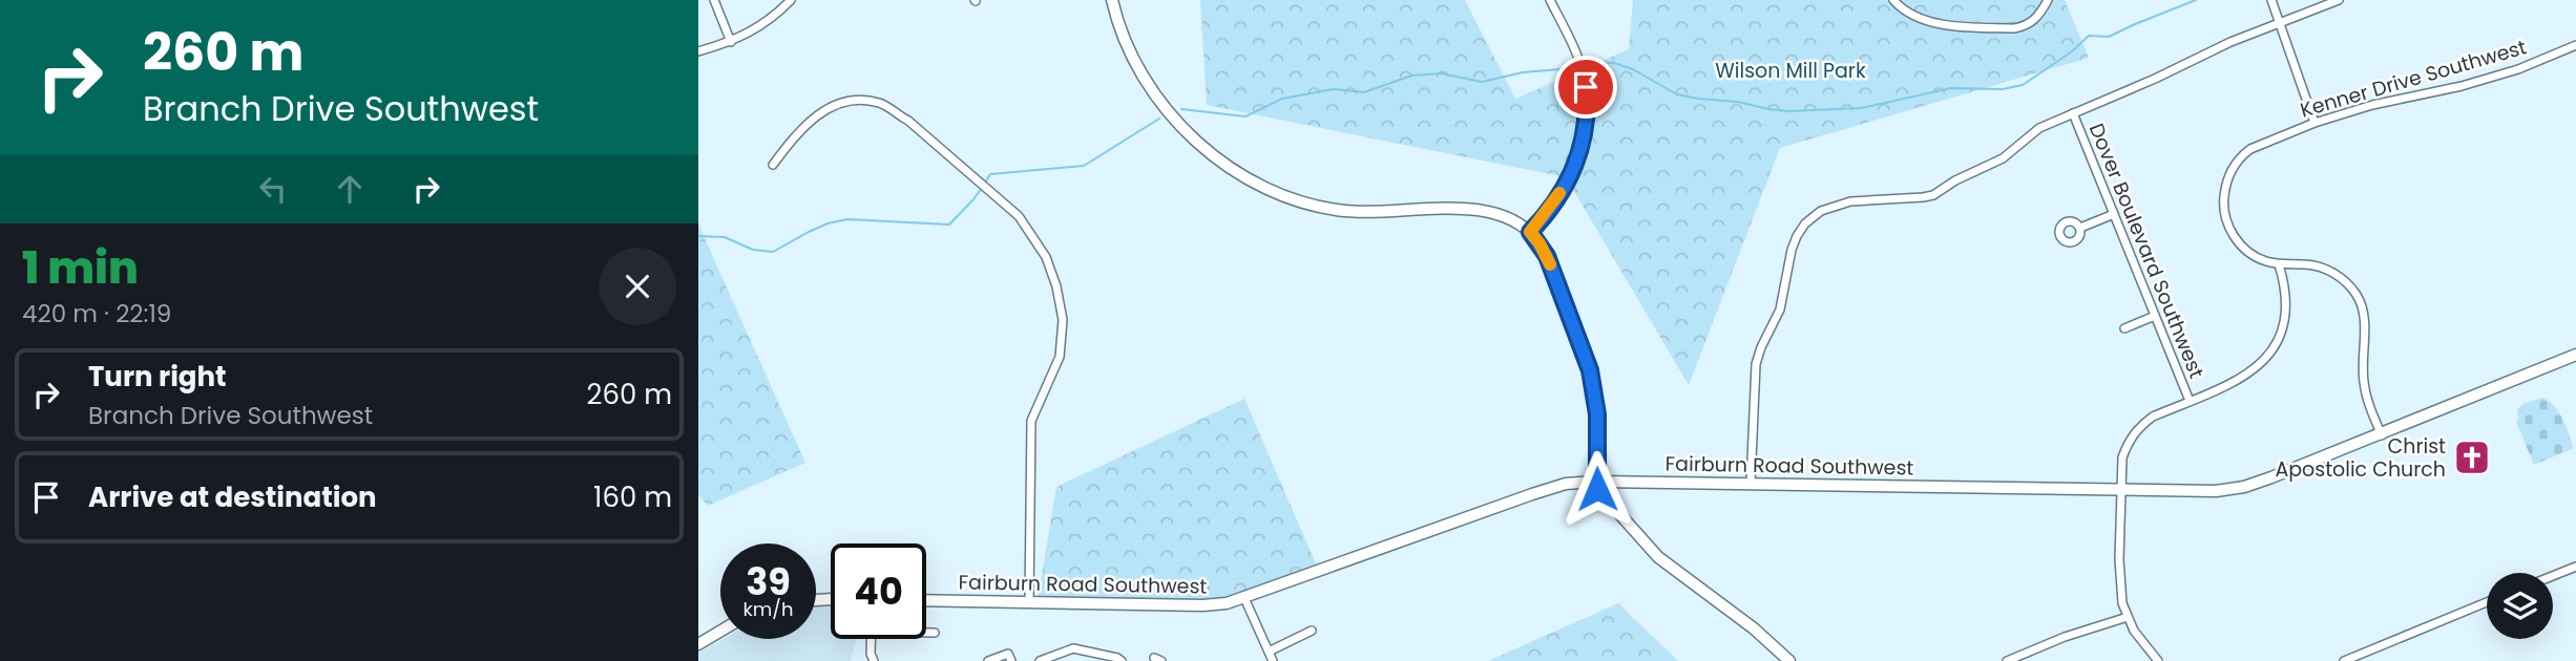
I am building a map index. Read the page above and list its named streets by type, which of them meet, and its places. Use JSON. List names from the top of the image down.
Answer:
{
  "streets": {
    "street": ["Kenner Drive Southwest", "Dover Boulevard Southwest", "Fairburn Road Southwest"]
  },
  "crossings": [
    ["Kenner Drive Southwest", "Fairburn Road Southwest"]
  ],
  "parks": ["Wilson Mill Park"],
  "places": {
    "church": ["Christ Apostolic Church"]
  },
  "page": {
    "turn": ["260 m", "Branch Drive Southwest"],
    "heading": ["1 min", "420 m · 22:19"],
    "list": [
      {
        "name": "Turn right",
        "note": "Branch Drive Southwest",
        "value": "260 m"
      },
      {
        "name": "Arrive at destination",
        "value": "160 m"
      }
    ],
    "speed": "39 km/h",
    "limit": "40"
  }
}
